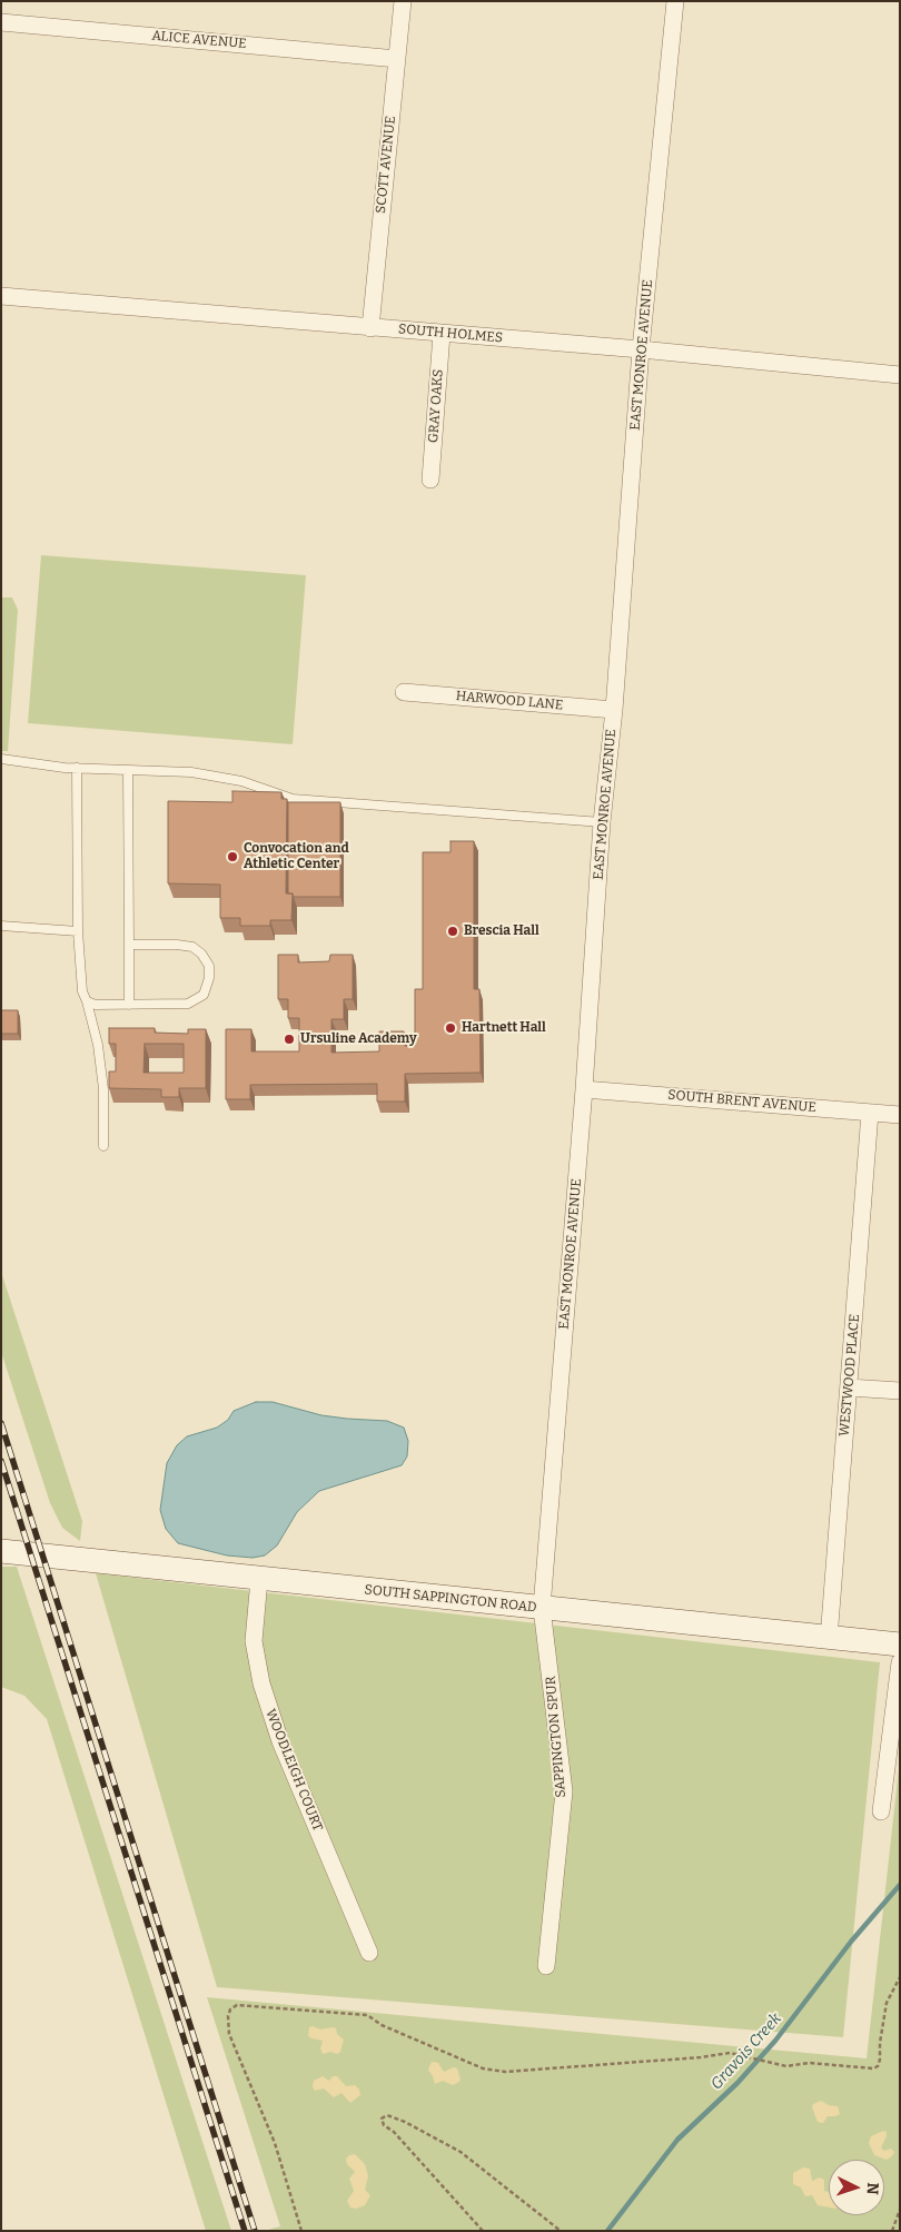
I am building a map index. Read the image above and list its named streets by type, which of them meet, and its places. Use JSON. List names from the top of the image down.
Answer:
{
  "streets": {
    "street": [
      "ALICE AVENUE",
      "SCOTT AVENUE",
      "SOUTH HOLMES",
      "EAST MONROE AVENUE",
      "GRAY OAKS",
      "HARWOOD LANE",
      "SOUTH BRENT AVENUE",
      "WESTWOOD PLACE",
      "SOUTH SAPPINGTON ROAD",
      "SAPPINGTON SPUR",
      "WOODLEIGH COURT"
    ]
  },
  "crossings": [
    ["ALICE AVENUE", "SCOTT AVENUE"],
    ["SCOTT AVENUE", "SOUTH HOLMES"],
    ["SOUTH HOLMES", "EAST MONROE AVENUE"],
    ["SOUTH HOLMES", "GRAY OAKS"],
    ["EAST MONROE AVENUE", "HARWOOD LANE"],
    ["EAST MONROE AVENUE", "SOUTH BRENT AVENUE"],
    ["EAST MONROE AVENUE", "SOUTH SAPPINGTON ROAD"],
    ["EAST MONROE AVENUE", "SAPPINGTON SPUR"],
    ["SOUTH BRENT AVENUE", "WESTWOOD PLACE"],
    ["WESTWOOD PLACE", "SOUTH SAPPINGTON ROAD"],
    ["SOUTH SAPPINGTON ROAD", "SAPPINGTON SPUR"],
    ["SOUTH SAPPINGTON ROAD", "WOODLEIGH COURT"]
  ],
  "water": ["Gravois Creek"],
  "places": [
    "Convocation and Athletic Center",
    "Brescia Hall",
    "Hartnett Hall",
    "Ursuline Academy"
  ],
  "north": "right"
}
